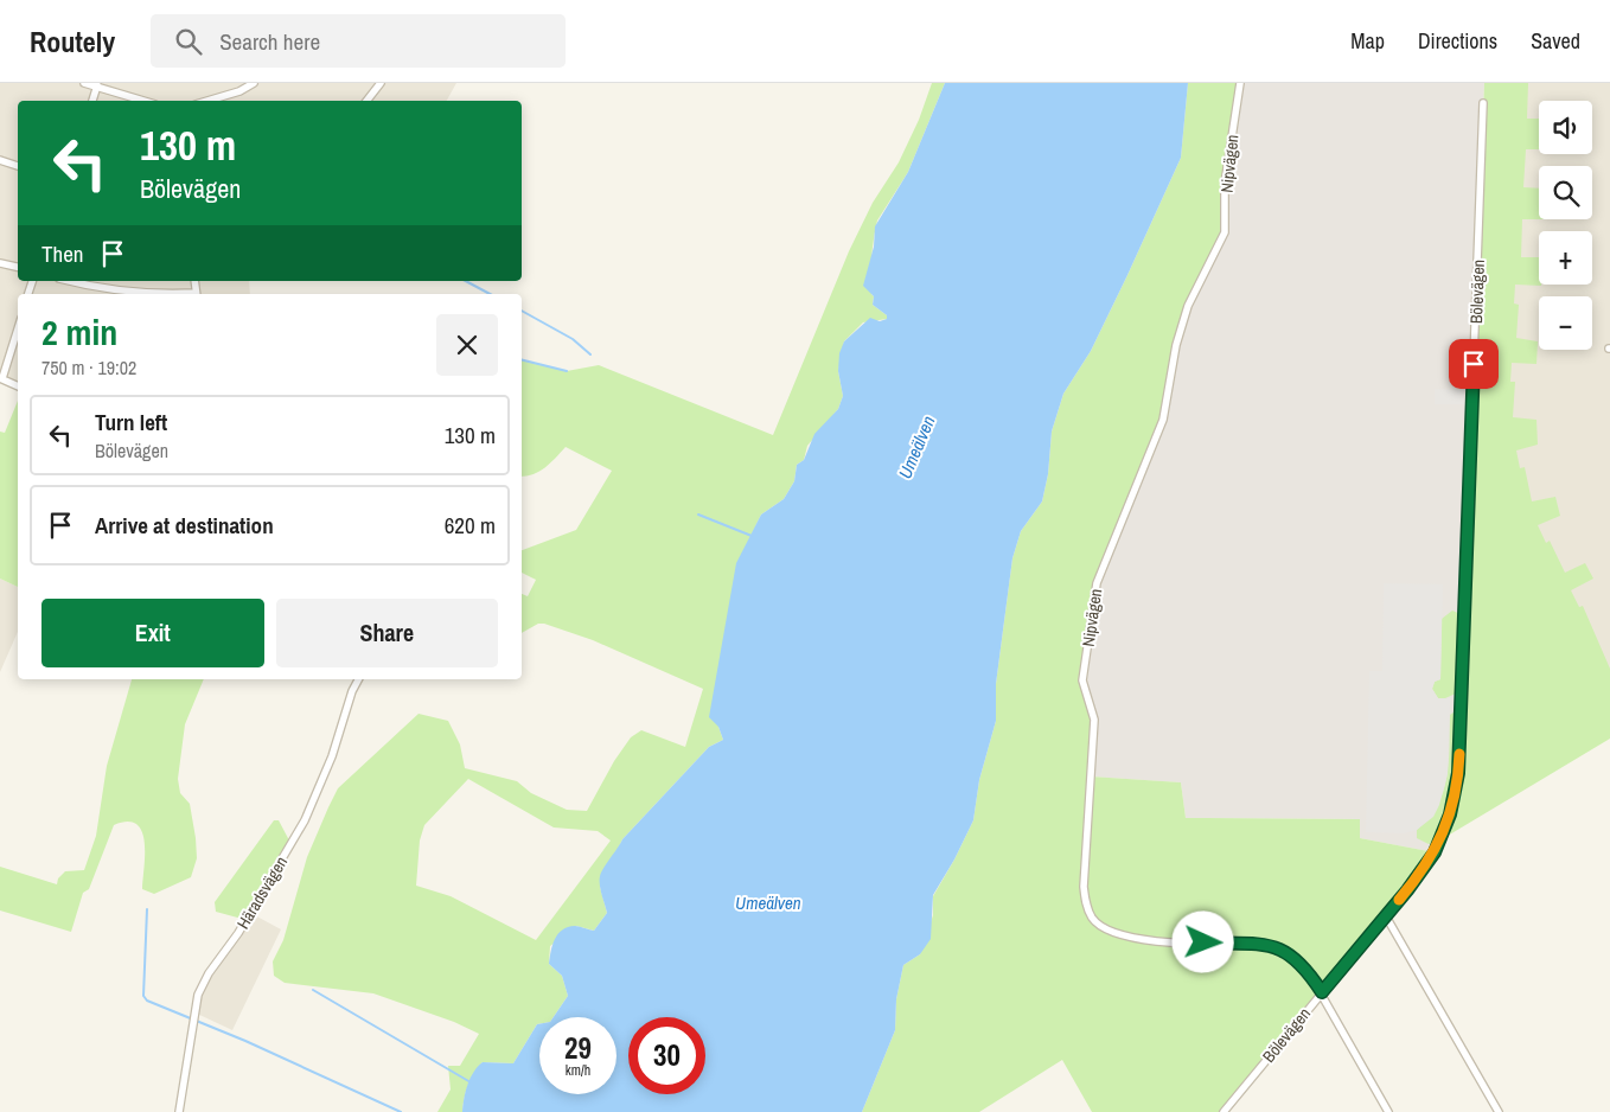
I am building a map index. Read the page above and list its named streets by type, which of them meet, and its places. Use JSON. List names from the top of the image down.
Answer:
{
  "streets": {
    "street": ["Nipvägen", "Bölevägen", "Häradsvägen"]
  },
  "crossings": [
    ["Nipvägen", "Bölevägen"]
  ],
  "water": ["Umeälven"],
  "page": {
    "header": "Routely",
    "search": "Search here",
    "nav": ["Map", "Directions", "Saved"],
    "map_buttons": ["+", "−"],
    "turn": ["130 m", "Bölevägen"],
    "then": "Then",
    "heading": ["2 min", "750 m · 19:02"],
    "list": [
      {
        "name": "Turn left",
        "note": "Bölevägen",
        "value": "130 m"
      },
      {
        "name": "Arrive at destination",
        "value": "620 m"
      }
    ],
    "buttons": ["Exit", "Share"],
    "speed": "29 km/h",
    "limit": "30"
  }
}
